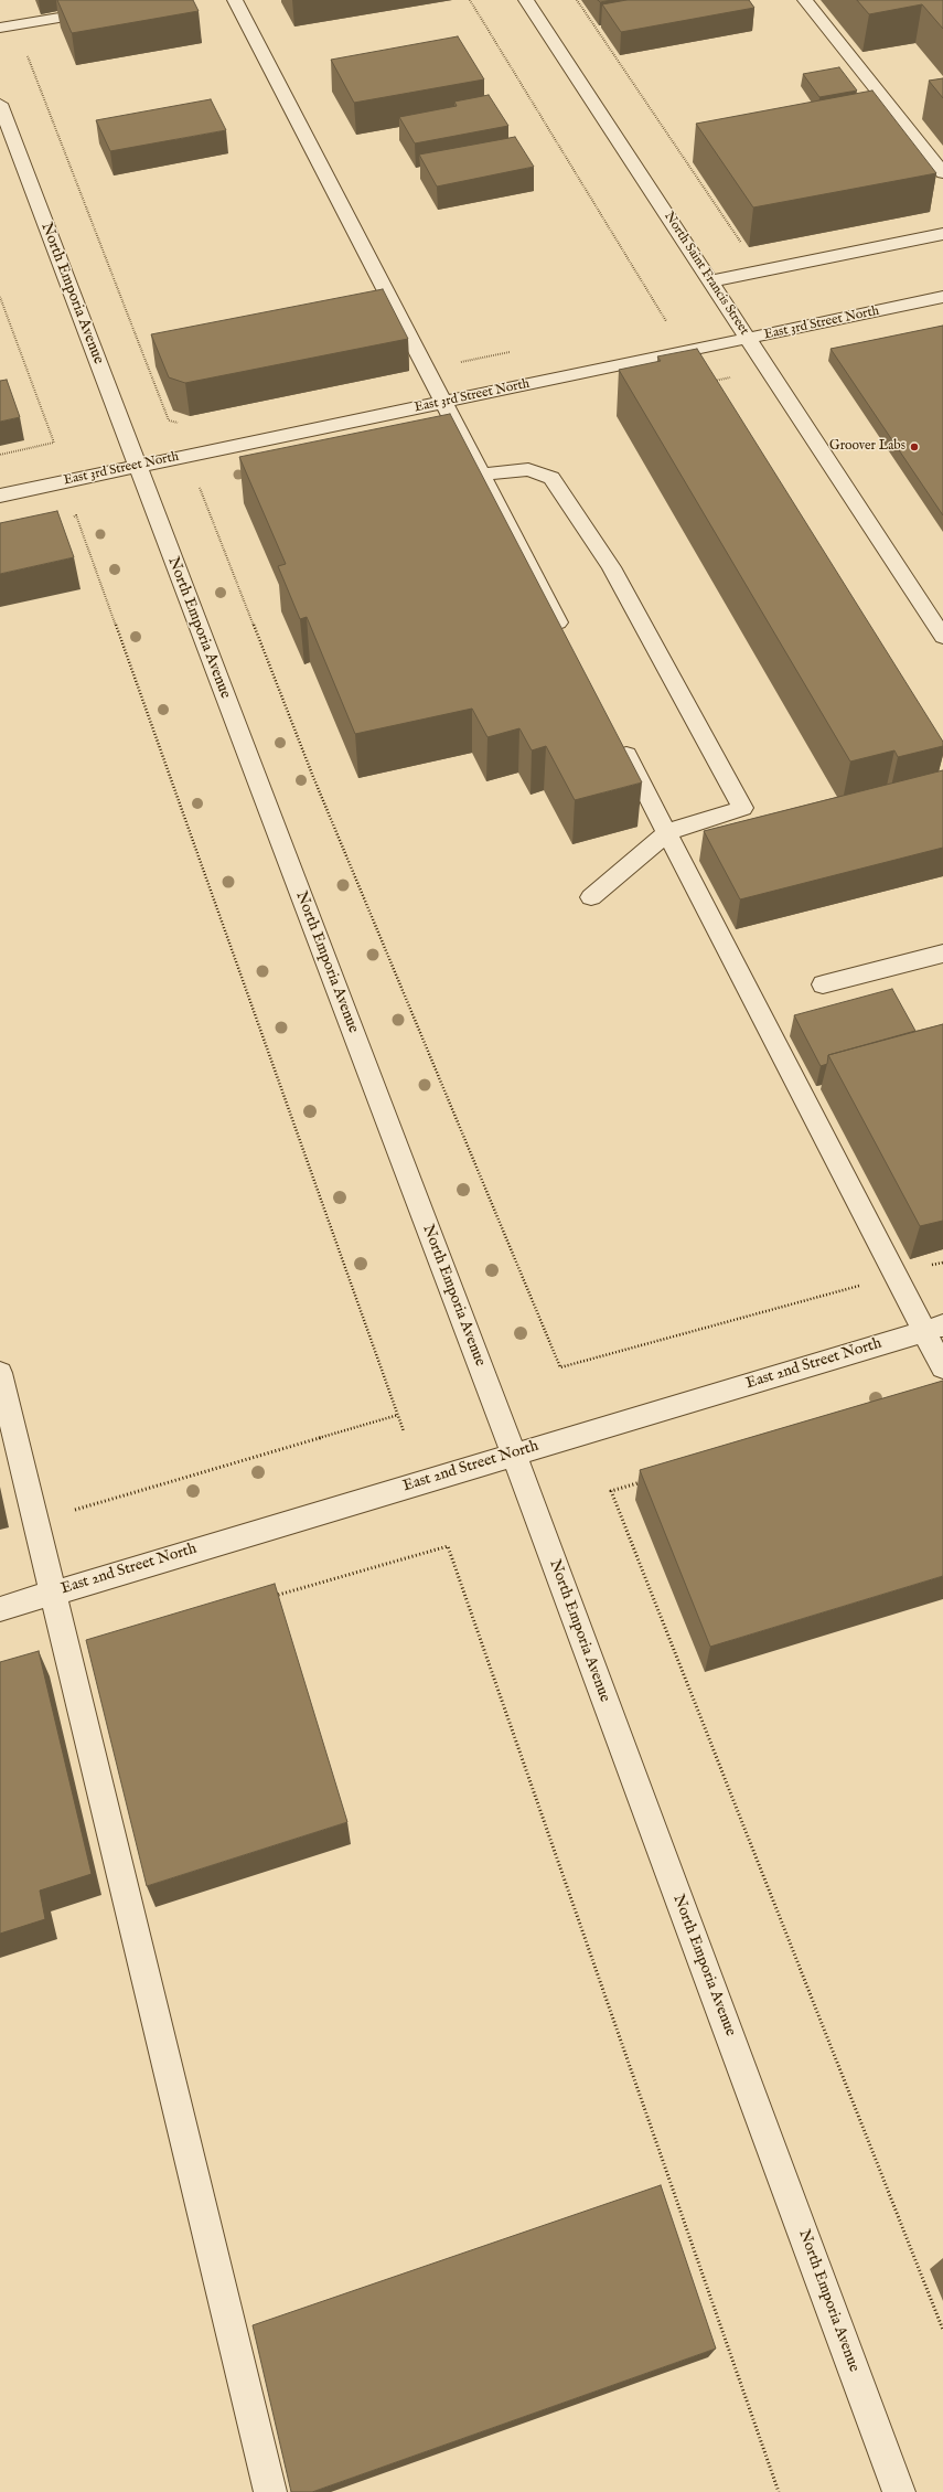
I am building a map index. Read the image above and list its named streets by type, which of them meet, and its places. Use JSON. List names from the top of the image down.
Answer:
{
  "streets": {
    "street": [
      "North Saint Francis Street",
      "North Emporia Avenue",
      "East 3rd Street North",
      "East 2nd Street North"
    ]
  },
  "crossings": [
    ["North Saint Francis Street", "East 3rd Street North"],
    ["North Emporia Avenue", "East 3rd Street North"],
    ["North Emporia Avenue", "East 2nd Street North"]
  ],
  "places": ["Groover Labs"]
}
